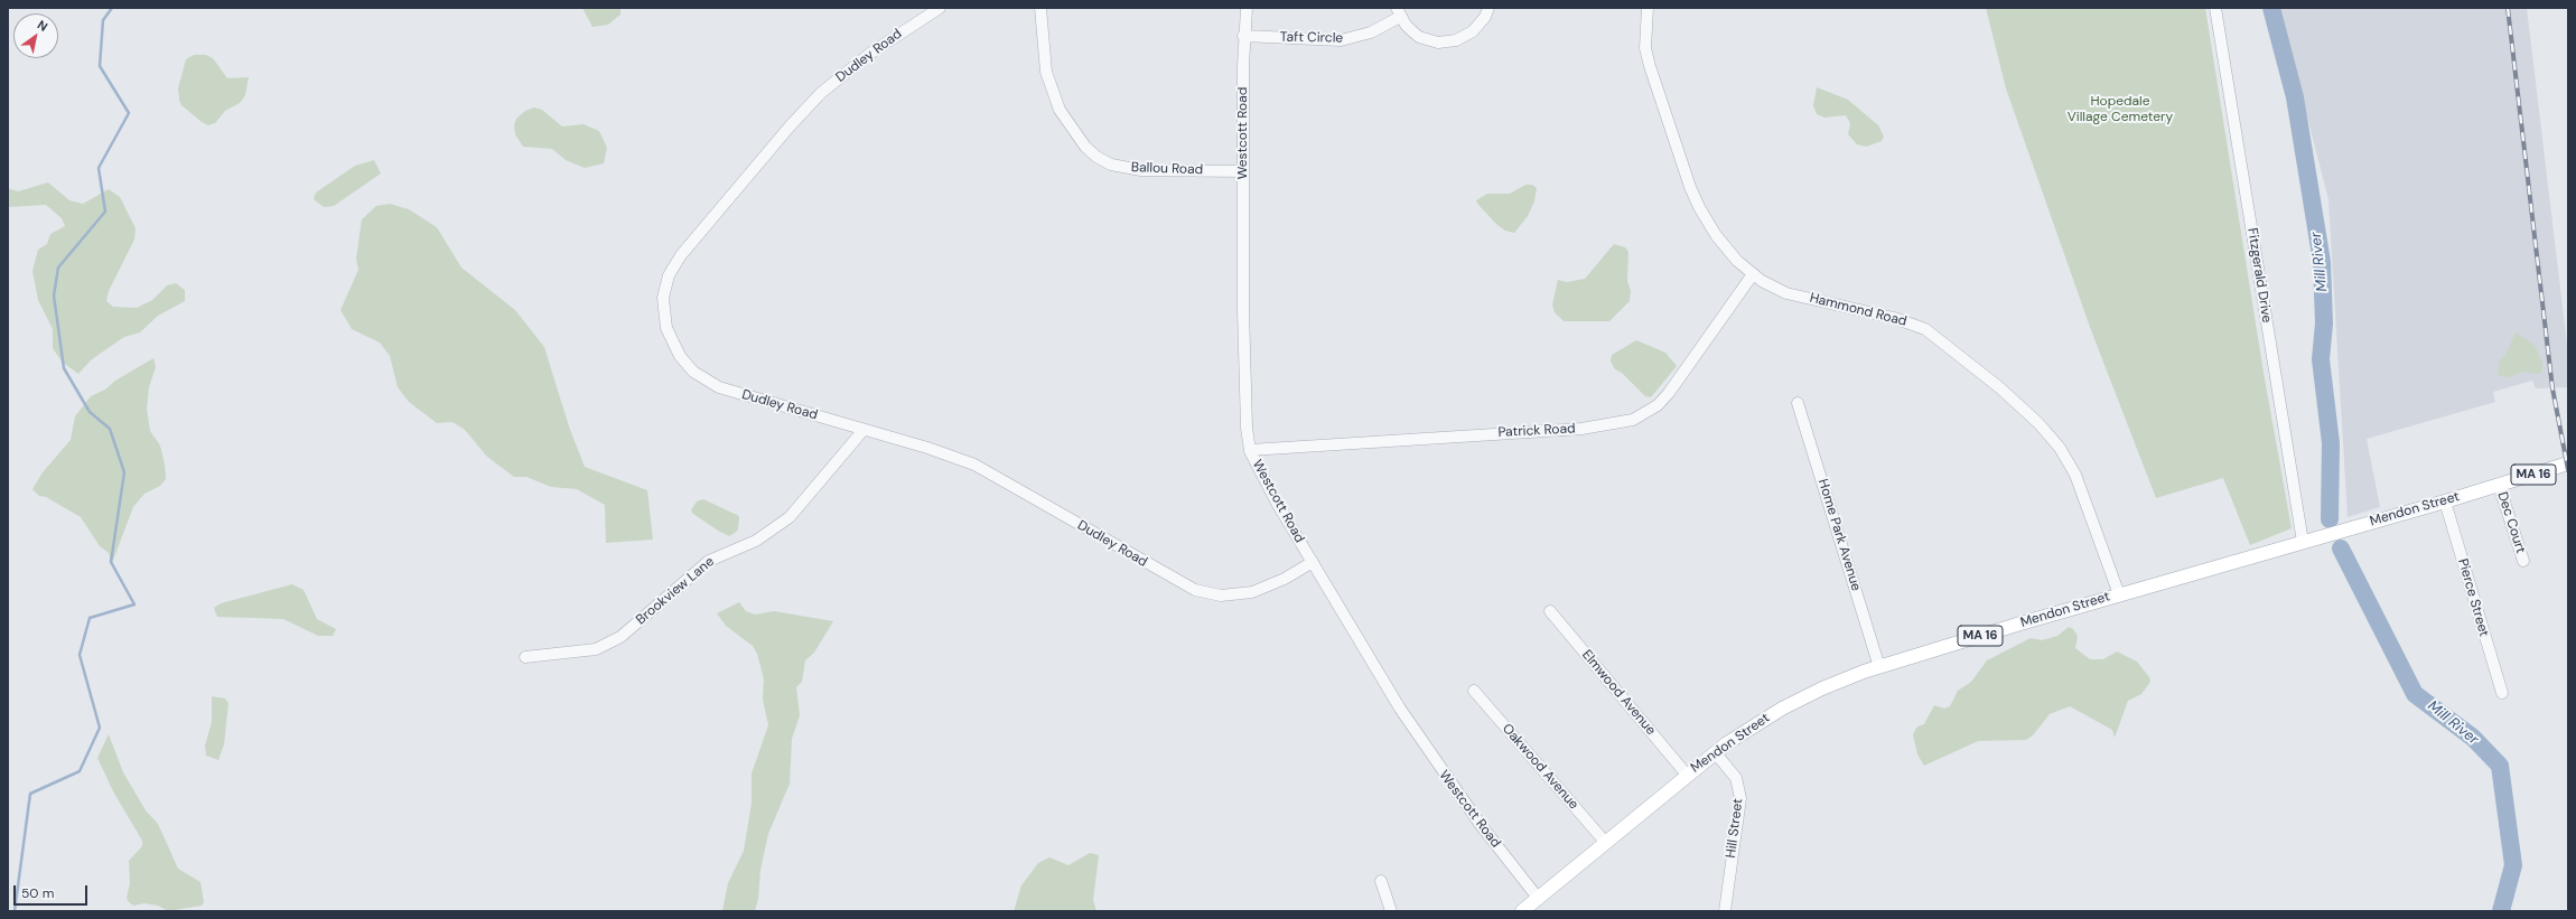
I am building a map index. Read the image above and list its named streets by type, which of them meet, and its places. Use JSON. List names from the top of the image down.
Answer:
{
  "streets": {
    "main road": ["MA 16", "Mendon Street"],
    "street": [
      "Taft Circle",
      "Dudley Road",
      "Westcott Road",
      "Ballou Road",
      "Fitzgerald Drive",
      "Hammond Road",
      "Patrick Road",
      "Dec Court",
      "Home Park Avenue",
      "Brookview Lane",
      "Pierce Street",
      "Elmwood Avenue",
      "Oakwood Avenue",
      "Hill Street"
    ]
  },
  "crossings": [
    ["Taft Circle", "Westcott Road"],
    ["Dudley Road", "Westcott Road"],
    ["Dudley Road", "Brookview Lane"],
    ["Westcott Road", "Ballou Road"],
    ["Westcott Road", "Patrick Road"],
    ["Westcott Road", "Mendon Street"],
    ["Fitzgerald Drive", "Mendon Street"],
    ["Hammond Road", "Patrick Road"],
    ["Hammond Road", "Mendon Street"],
    ["Mendon Street", "Dec Court"],
    ["Mendon Street", "Home Park Avenue"],
    ["Mendon Street", "Pierce Street"],
    ["Mendon Street", "Elmwood Avenue"],
    ["Mendon Street", "Oakwood Avenue"],
    ["Mendon Street", "Hill Street"]
  ],
  "water": ["Mill River"],
  "parks": ["Hopedale Village Cemetery"],
  "scale_bar": "50 m",
  "north": "top right"
}
